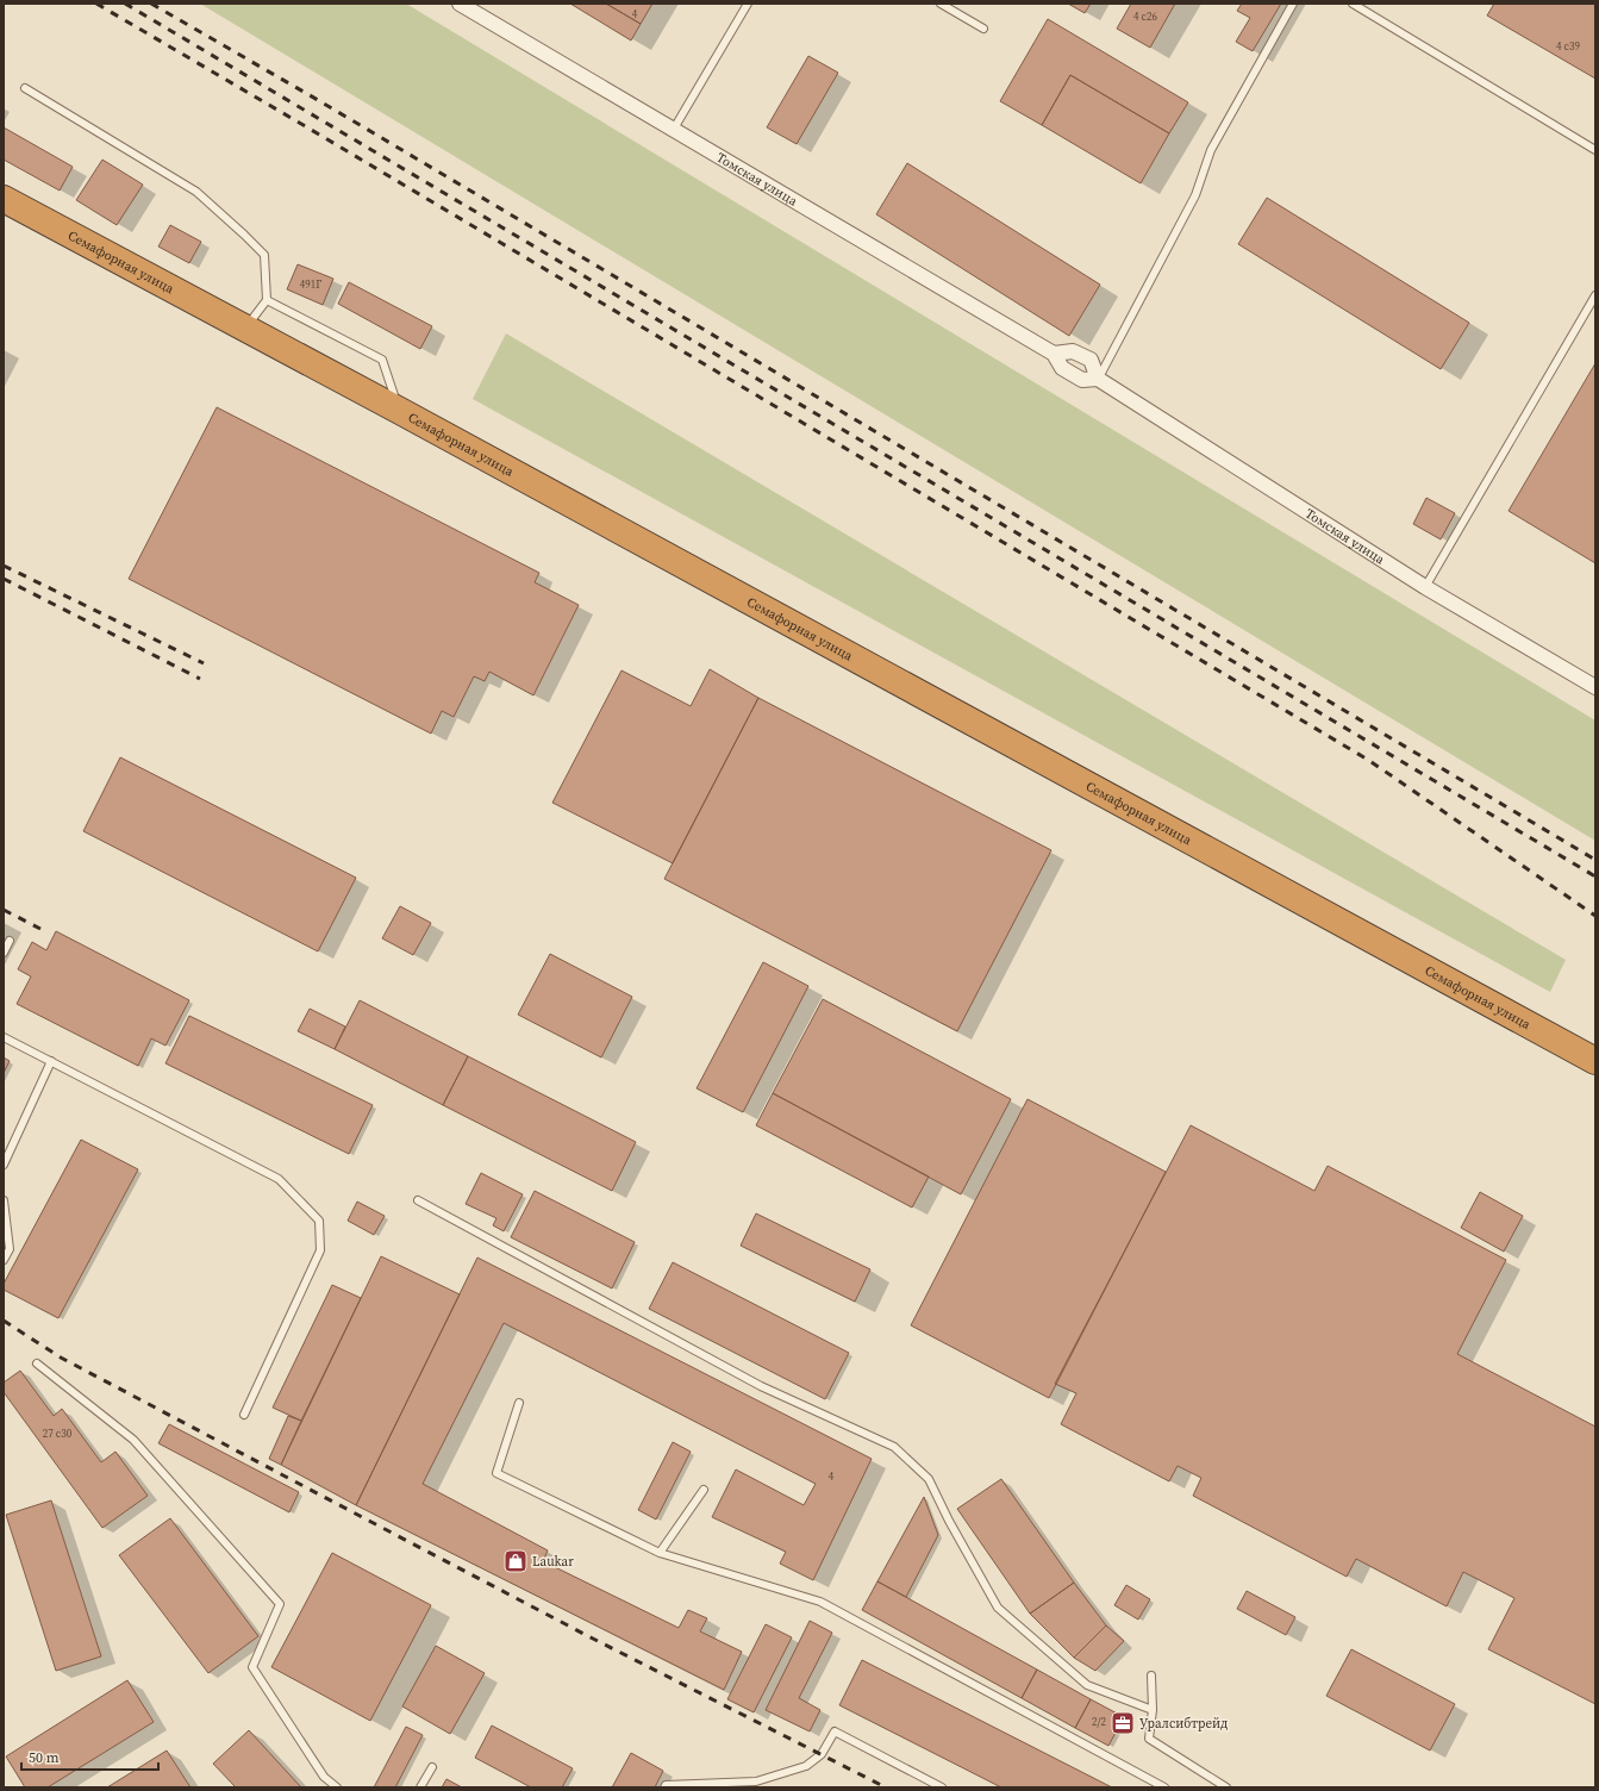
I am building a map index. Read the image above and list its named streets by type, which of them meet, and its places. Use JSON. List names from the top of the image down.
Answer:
{
  "streets": {
    "highway": ["Семафорная улица"],
    "street": ["Томская улица"]
  },
  "places": {
    "shop": ["Laukar"],
    "office": ["Уралcибтрейд"]
  },
  "house_numbers": [
    "4",
    "4 с26",
    "4 с39",
    "491Г",
    "27 с30",
    "4",
    "2/2"
  ],
  "scale_bar": "50 m"
}
